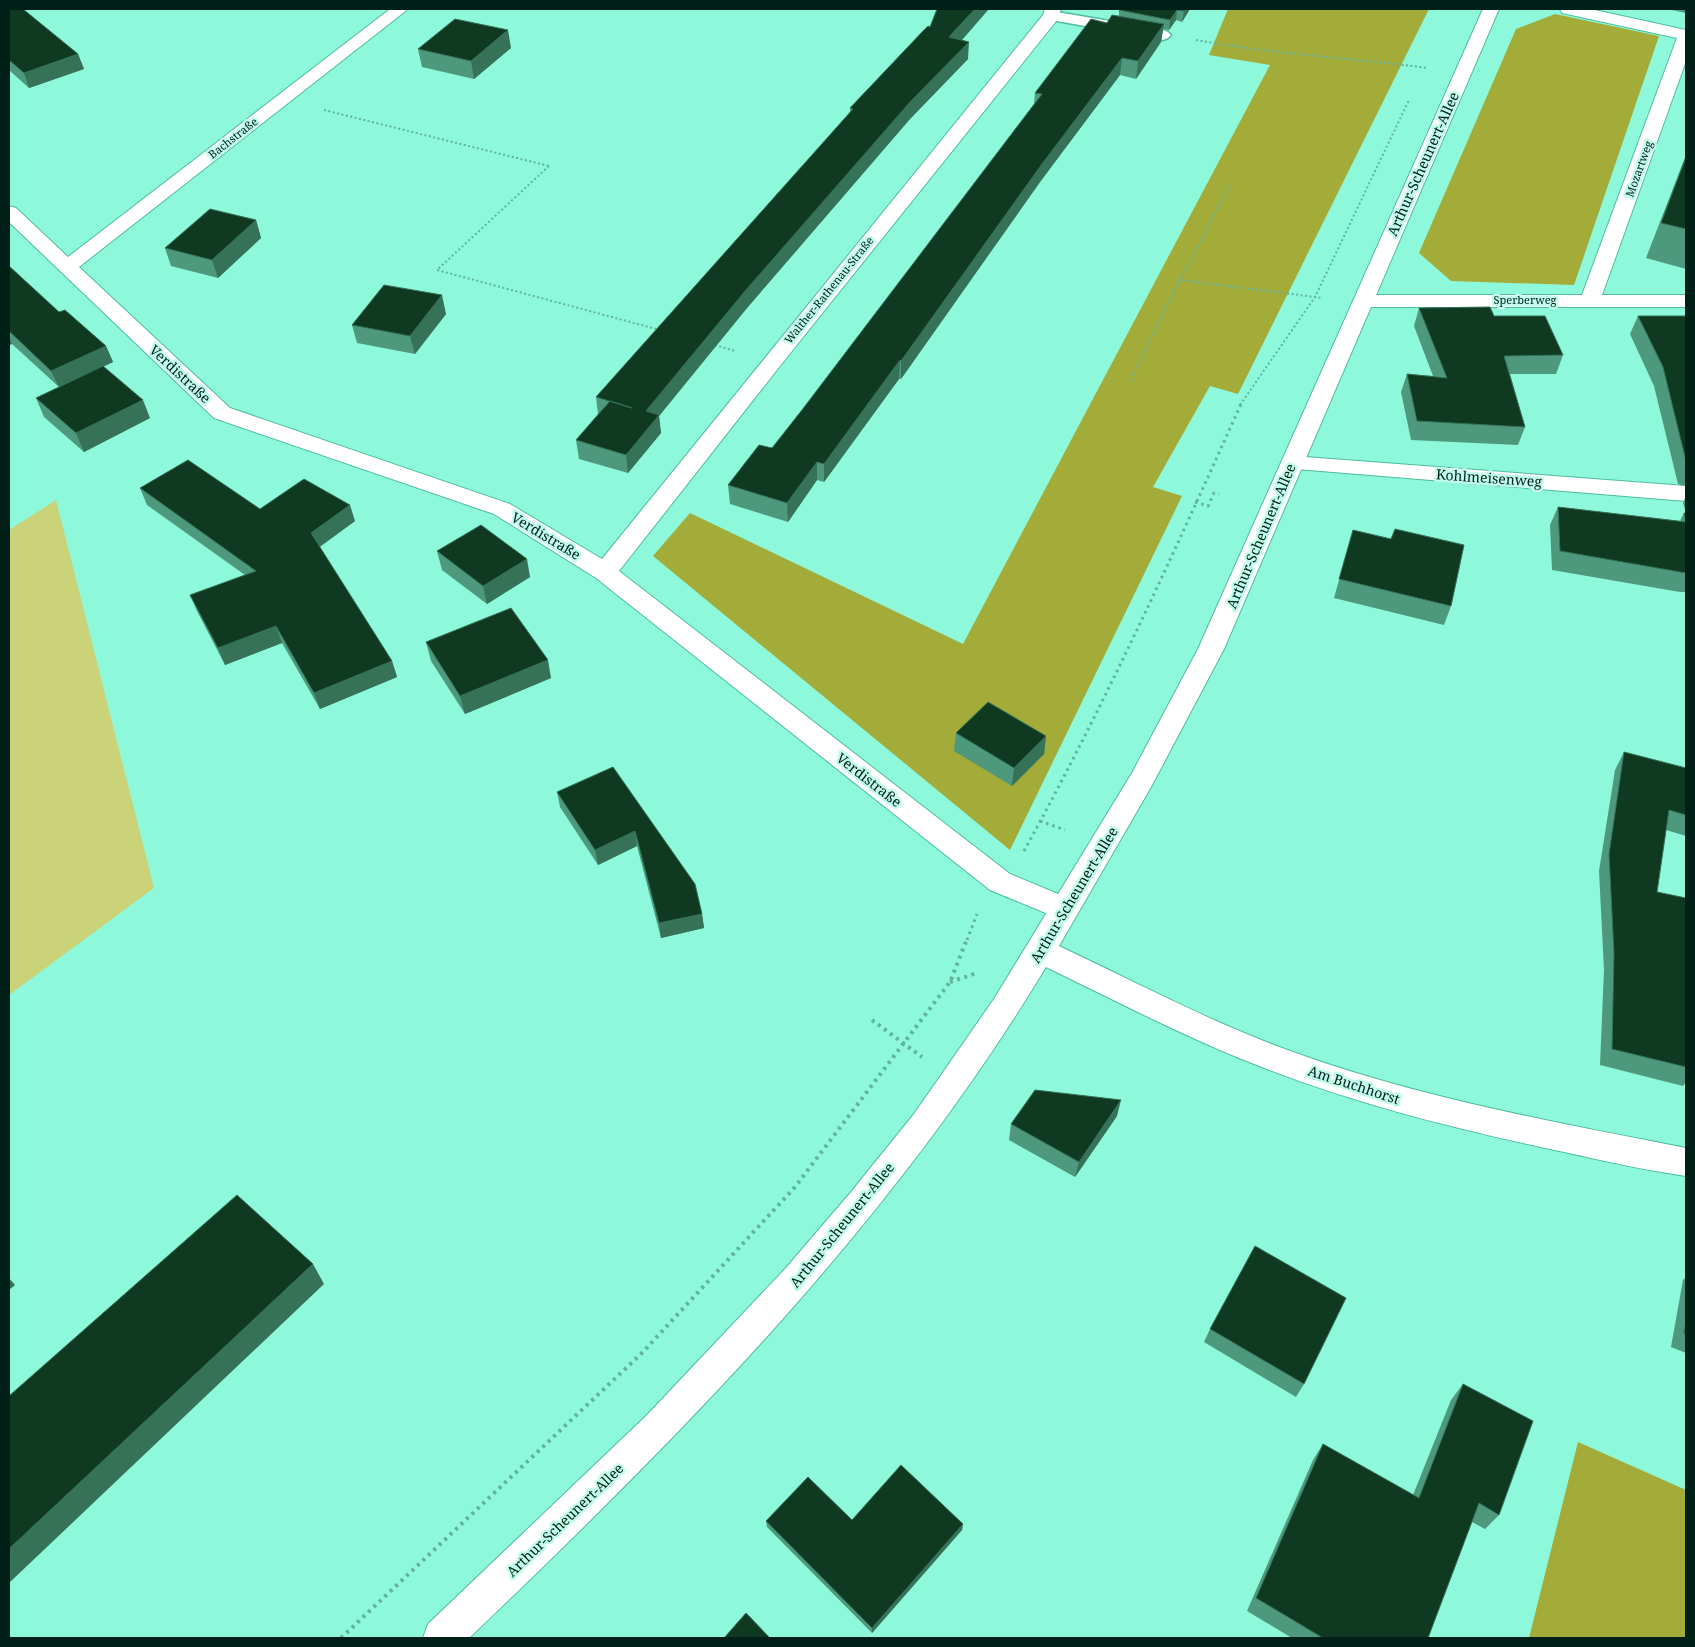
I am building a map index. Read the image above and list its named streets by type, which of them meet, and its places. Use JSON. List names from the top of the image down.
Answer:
{
  "streets": {
    "street": [
      "Bachstraße",
      "Arthur-Scheunert-Allee",
      "Mozartweg",
      "Walther-Rathenau-Straße",
      "Sperberweg",
      "Verdistraße",
      "Kohlmeisenweg",
      "Am Buchhorst"
    ]
  },
  "crossings": [
    ["Bachstraße", "Verdistraße"],
    ["Arthur-Scheunert-Allee", "Sperberweg"],
    ["Arthur-Scheunert-Allee", "Verdistraße"],
    ["Arthur-Scheunert-Allee", "Kohlmeisenweg"],
    ["Arthur-Scheunert-Allee", "Am Buchhorst"],
    ["Mozartweg", "Sperberweg"],
    ["Walther-Rathenau-Straße", "Verdistraße"]
  ]
}
